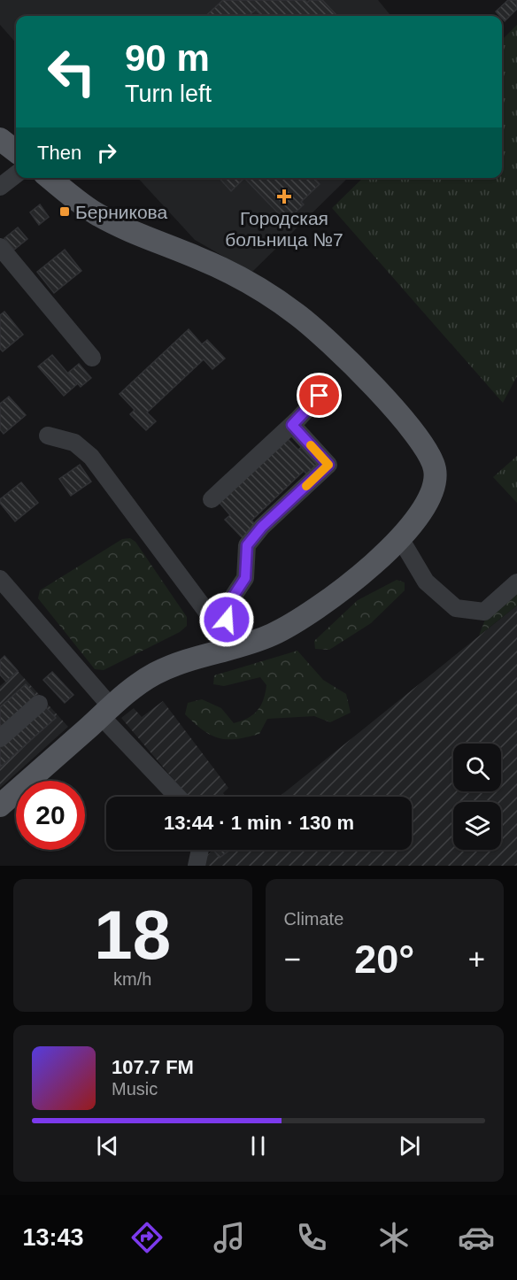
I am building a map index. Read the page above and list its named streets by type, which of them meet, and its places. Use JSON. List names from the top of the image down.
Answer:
{
  "places": {
    "health": ["Городская больница №7"],
    "transit": ["Берникова"]
  },
  "page": {
    "turn": ["90 m", "Turn left"],
    "then": "Then",
    "limit": "20",
    "trip": "13:44 · 1 min · 130 m",
    "tile": [
      ["18", "km/h"],
      "Climate"
    ],
    "heat": ["−", "20°", "+"],
    "song": ["107.7 FM", "Music"],
    "tabs": "13:43"
  }
}
